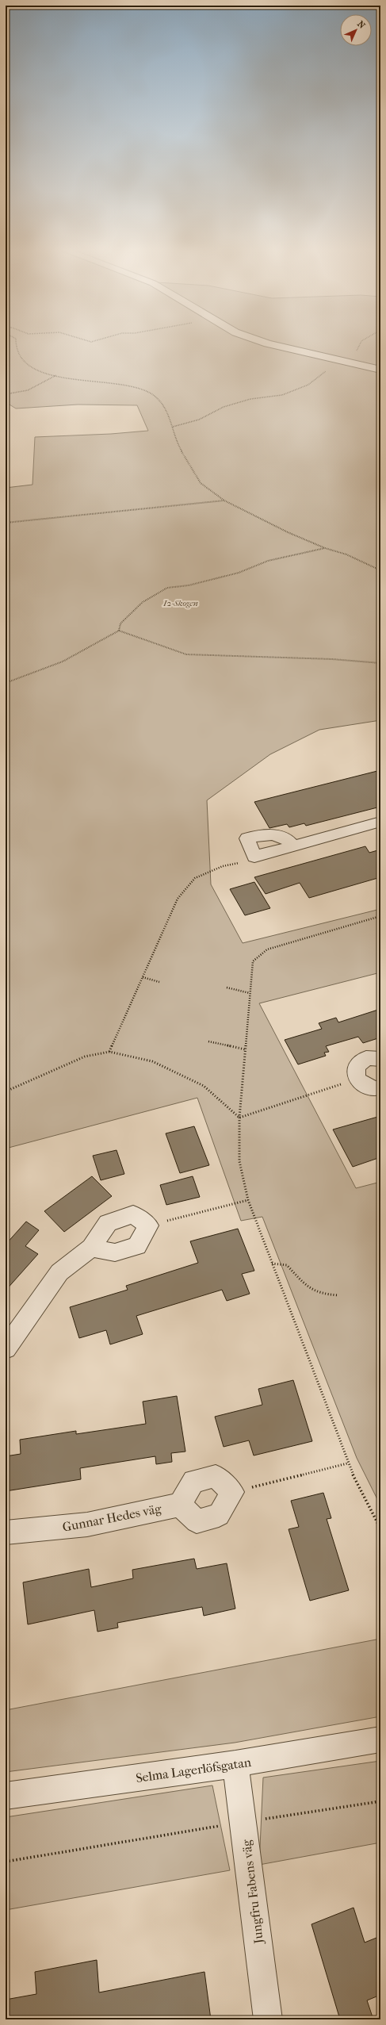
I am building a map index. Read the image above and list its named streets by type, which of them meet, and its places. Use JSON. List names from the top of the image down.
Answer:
{
  "streets": {
    "street": ["Gunnar Hedes väg", "Selma Lagerlöfsgatan", "Jungfru Fabens väg"]
  },
  "crossings": [
    ["Selma Lagerlöfsgatan", "Jungfru Fabens väg"]
  ],
  "parks": ["I2-Skogen"],
  "north": "top right"
}
